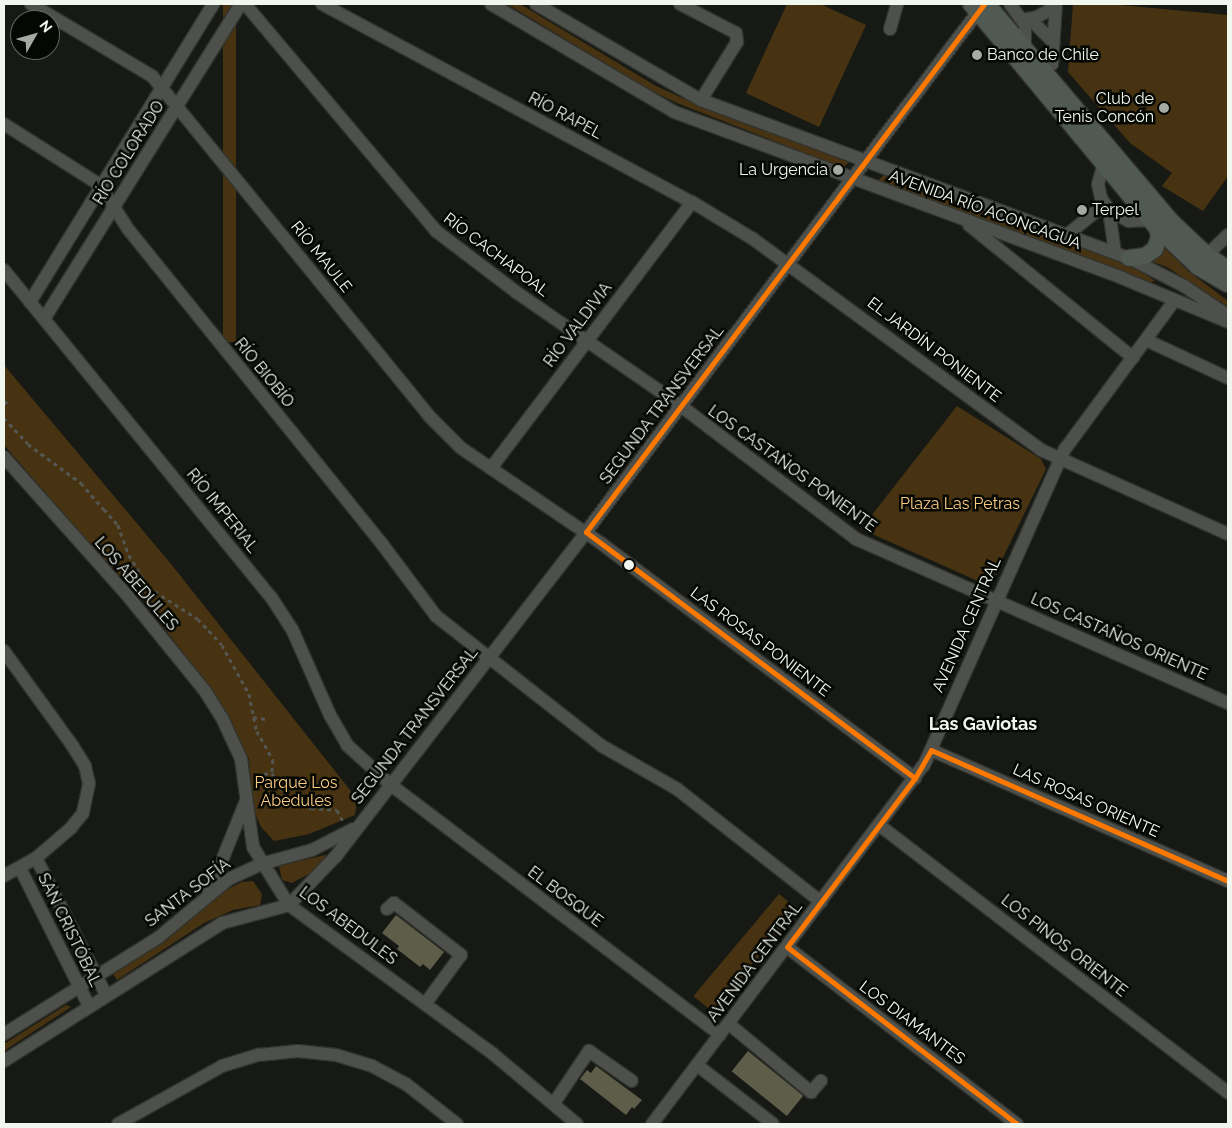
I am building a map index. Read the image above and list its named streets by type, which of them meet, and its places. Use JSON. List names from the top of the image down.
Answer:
{
  "streets": {
    "street": [
      "RÍO RAPEL",
      "RÍO COLORADO",
      "AVENIDA RÍO ACONCAGUA",
      "RÍO CACHAPOAL",
      "RÍO MAULE",
      "RÍO VALDIVIA",
      "EL JARDÍN PONIENTE",
      "RÍO BIOBÍO",
      "SEGUNDA TRANSVERSAL",
      "LOS CASTAÑOS PONIENTE",
      "RÍO IMPERIAL",
      "LOS ABEDULES",
      "AVENIDA CENTRAL",
      "LOS CASTAÑOS ORIENTE",
      "LAS ROSAS PONIENTE",
      "LAS ROSAS ORIENTE",
      "SANTA SOFÍA",
      "EL BOSQUE",
      "SAN CRISTÓBAL",
      "LOS PINOS ORIENTE",
      "LOS DIAMANTES"
    ]
  },
  "crossings": [
    ["RÍO RAPEL", "RÍO VALDIVIA"],
    ["RÍO RAPEL", "EL JARDÍN PONIENTE"],
    ["RÍO RAPEL", "SEGUNDA TRANSVERSAL"],
    ["RÍO COLORADO", "RÍO CACHAPOAL"],
    ["RÍO COLORADO", "RÍO MAULE"],
    ["RÍO COLORADO", "RÍO BIOBÍO"],
    ["RÍO COLORADO", "RÍO IMPERIAL"],
    ["AVENIDA RÍO ACONCAGUA", "SEGUNDA TRANSVERSAL"],
    ["AVENIDA RÍO ACONCAGUA", "AVENIDA CENTRAL"],
    ["RÍO CACHAPOAL", "RÍO VALDIVIA"],
    ["RÍO CACHAPOAL", "SEGUNDA TRANSVERSAL"],
    ["RÍO CACHAPOAL", "LOS CASTAÑOS PONIENTE"],
    ["RÍO MAULE", "RÍO VALDIVIA"],
    ["RÍO MAULE", "SEGUNDA TRANSVERSAL"],
    ["RÍO MAULE", "LAS ROSAS PONIENTE"],
    ["EL JARDÍN PONIENTE", "SEGUNDA TRANSVERSAL"],
    ["EL JARDÍN PONIENTE", "AVENIDA CENTRAL"],
    ["RÍO BIOBÍO", "SEGUNDA TRANSVERSAL"],
    ["RÍO BIOBÍO", "AVENIDA CENTRAL"],
    ["SEGUNDA TRANSVERSAL", "LOS CASTAÑOS PONIENTE"],
    ["SEGUNDA TRANSVERSAL", "RÍO IMPERIAL"],
    ["SEGUNDA TRANSVERSAL", "LAS ROSAS PONIENTE"],
    ["SEGUNDA TRANSVERSAL", "SANTA SOFÍA"],
    ["SEGUNDA TRANSVERSAL", "EL BOSQUE"],
    ["LOS CASTAÑOS PONIENTE", "AVENIDA CENTRAL"],
    ["LOS CASTAÑOS PONIENTE", "LOS CASTAÑOS ORIENTE"],
    ["RÍO IMPERIAL", "EL BOSQUE"],
    ["LOS ABEDULES", "SANTA SOFÍA"],
    ["AVENIDA CENTRAL", "LOS CASTAÑOS ORIENTE"],
    ["AVENIDA CENTRAL", "LAS ROSAS PONIENTE"],
    ["AVENIDA CENTRAL", "LAS ROSAS ORIENTE"],
    ["AVENIDA CENTRAL", "EL BOSQUE"],
    ["AVENIDA CENTRAL", "LOS PINOS ORIENTE"],
    ["AVENIDA CENTRAL", "LOS DIAMANTES"],
    ["SANTA SOFÍA", "SAN CRISTÓBAL"]
  ],
  "districts": ["Las Gaviotas"],
  "parks": ["Plaza Las Petras", "Parque Los Abedules"],
  "places": [
    "Banco de Chile",
    "Club de Tenis Concón",
    "La Urgencia",
    "Terpel"
  ],
  "north": "top right"
}
